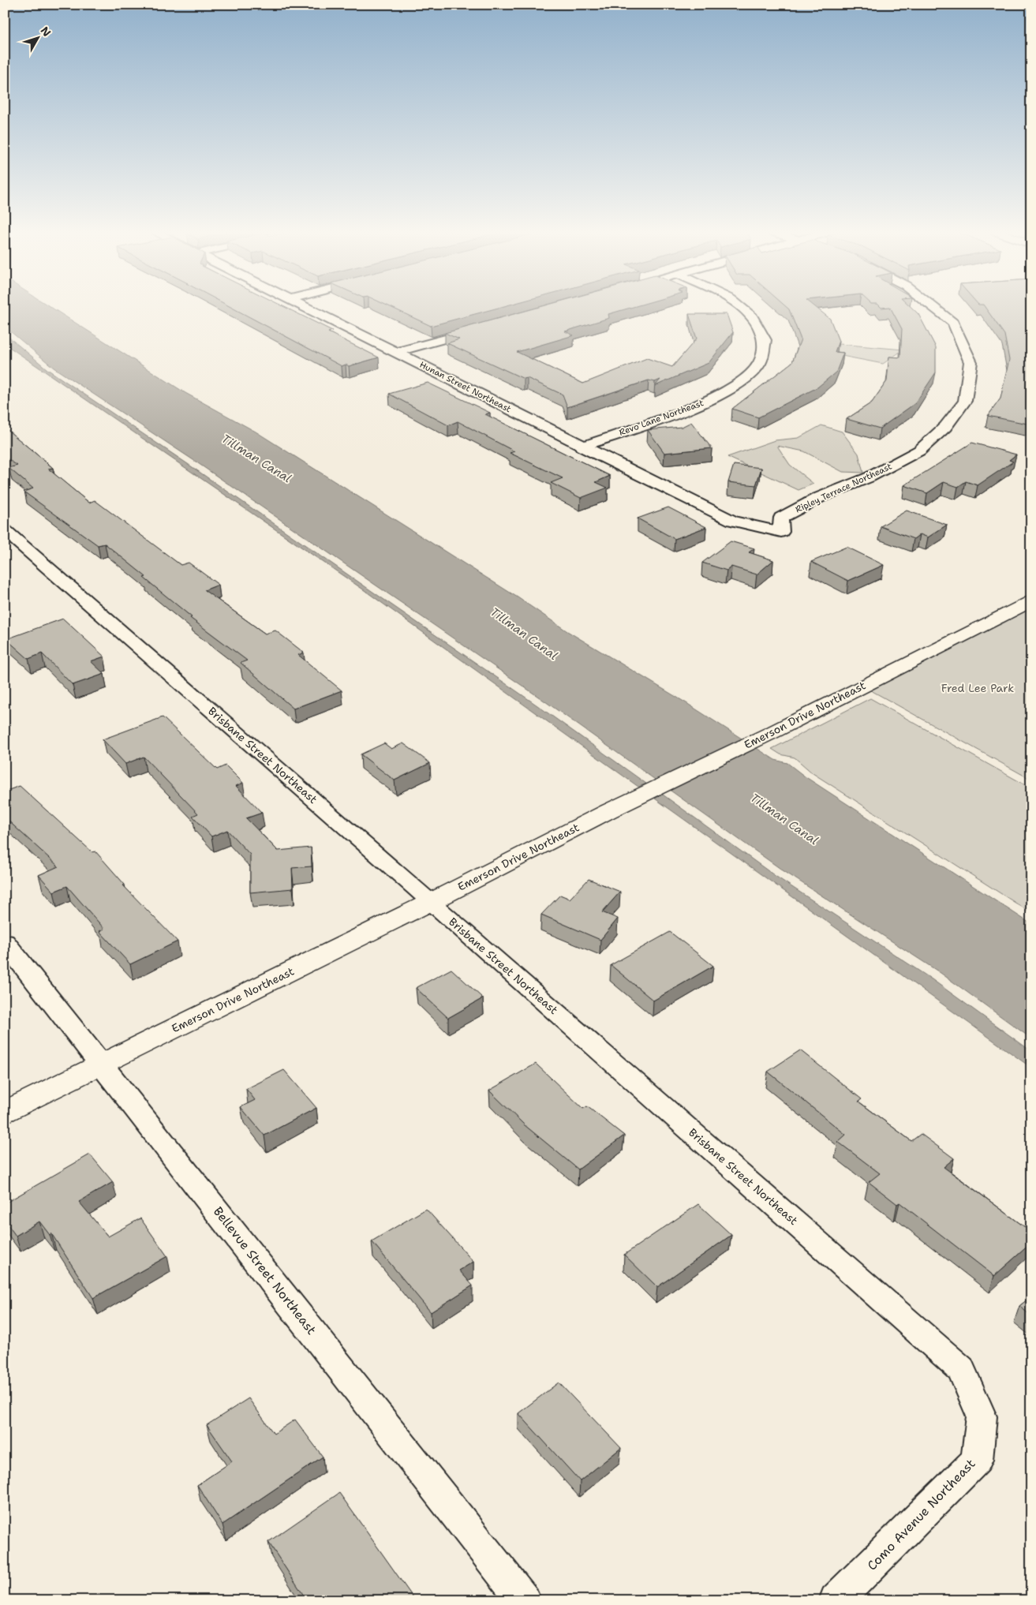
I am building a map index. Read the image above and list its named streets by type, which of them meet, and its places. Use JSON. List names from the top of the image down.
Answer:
{
  "streets": {
    "street": [
      "Hunan Street Northeast",
      "Revo Lane Northeast",
      "Ripley Terrace Northeast",
      "Emerson Drive Northeast",
      "Brisbane Street Northeast",
      "Bellevue Street Northeast",
      "Como Avenue Northeast"
    ]
  },
  "crossings": [
    ["Hunan Street Northeast", "Revo Lane Northeast"],
    ["Hunan Street Northeast", "Ripley Terrace Northeast"],
    ["Emerson Drive Northeast", "Brisbane Street Northeast"],
    ["Emerson Drive Northeast", "Bellevue Street Northeast"],
    ["Brisbane Street Northeast", "Como Avenue Northeast"]
  ],
  "water": ["Tillman Canal"],
  "parks": ["Fred Lee Park"],
  "north": "top right"
}
